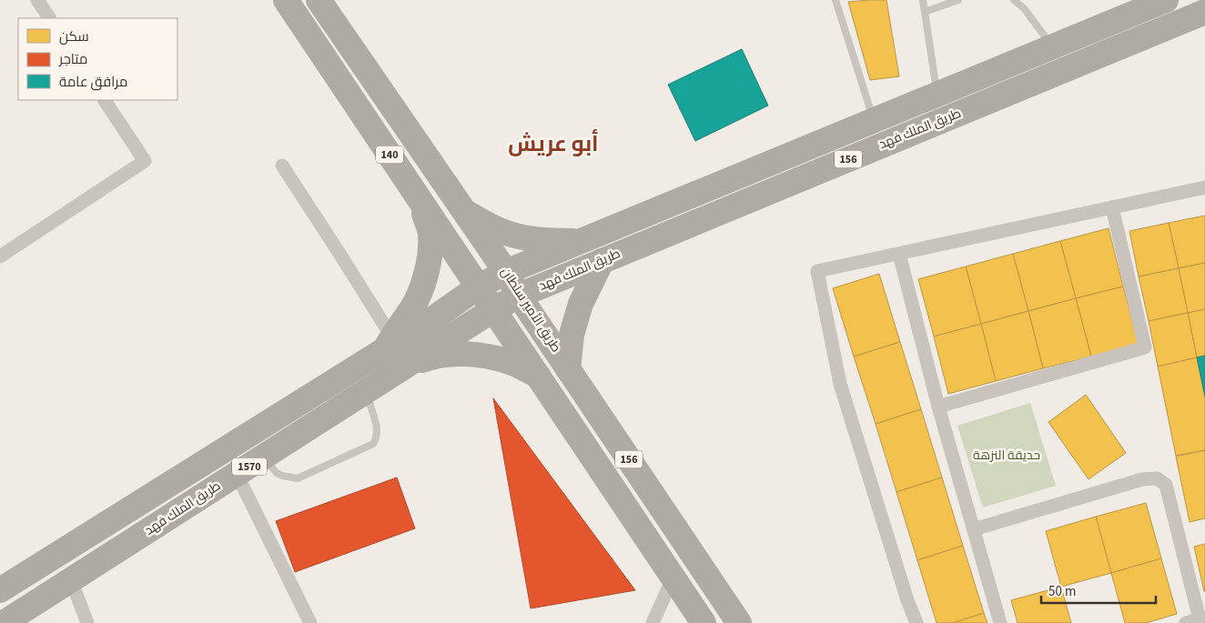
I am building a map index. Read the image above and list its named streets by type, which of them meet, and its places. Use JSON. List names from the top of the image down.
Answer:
{
  "streets": {
    "highway": [
      "طريق الملك فهد",
      "140",
      "156",
      "طريق الأمير سلطان",
      "1570"
    ]
  },
  "crossings": [
    ["طريق الملك فهد", "140"],
    ["طريق الملك فهد", "156"],
    ["طريق الملك فهد", "طريق الأمير سلطان"],
    ["140", "156"]
  ],
  "districts": ["أبو عريش"],
  "parks": ["حديقة النزهة"],
  "legend": ["سكن", "متاجر", "مرافق عامة"],
  "scale_bar": "50 m"
}
